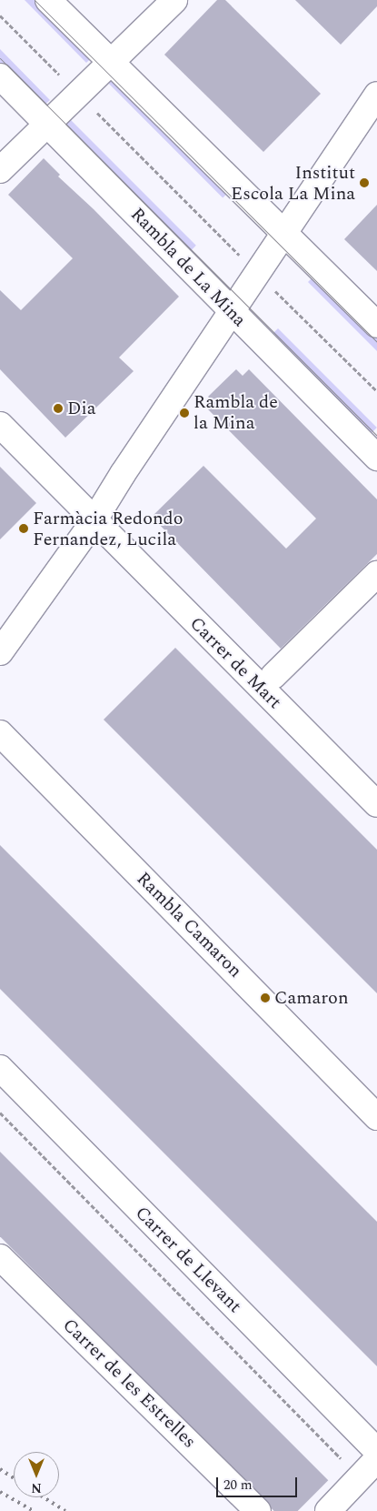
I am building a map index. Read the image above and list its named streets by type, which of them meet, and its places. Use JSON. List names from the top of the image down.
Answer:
{
  "streets": {
    "street": [
      "Rambla de La Mina",
      "Carrer de Mart",
      "Rambla Camaron",
      "Carrer de Llevant",
      "Carrer de les Estrelles"
    ]
  },
  "places": [
    "Institut Escola La Mina",
    "Dia",
    "Rambla de la Mina",
    "Farmàcia Redondo Fernandez, Lucila",
    "Camaron"
  ],
  "scale_bar": "20 m",
  "north": "bottom"
}
